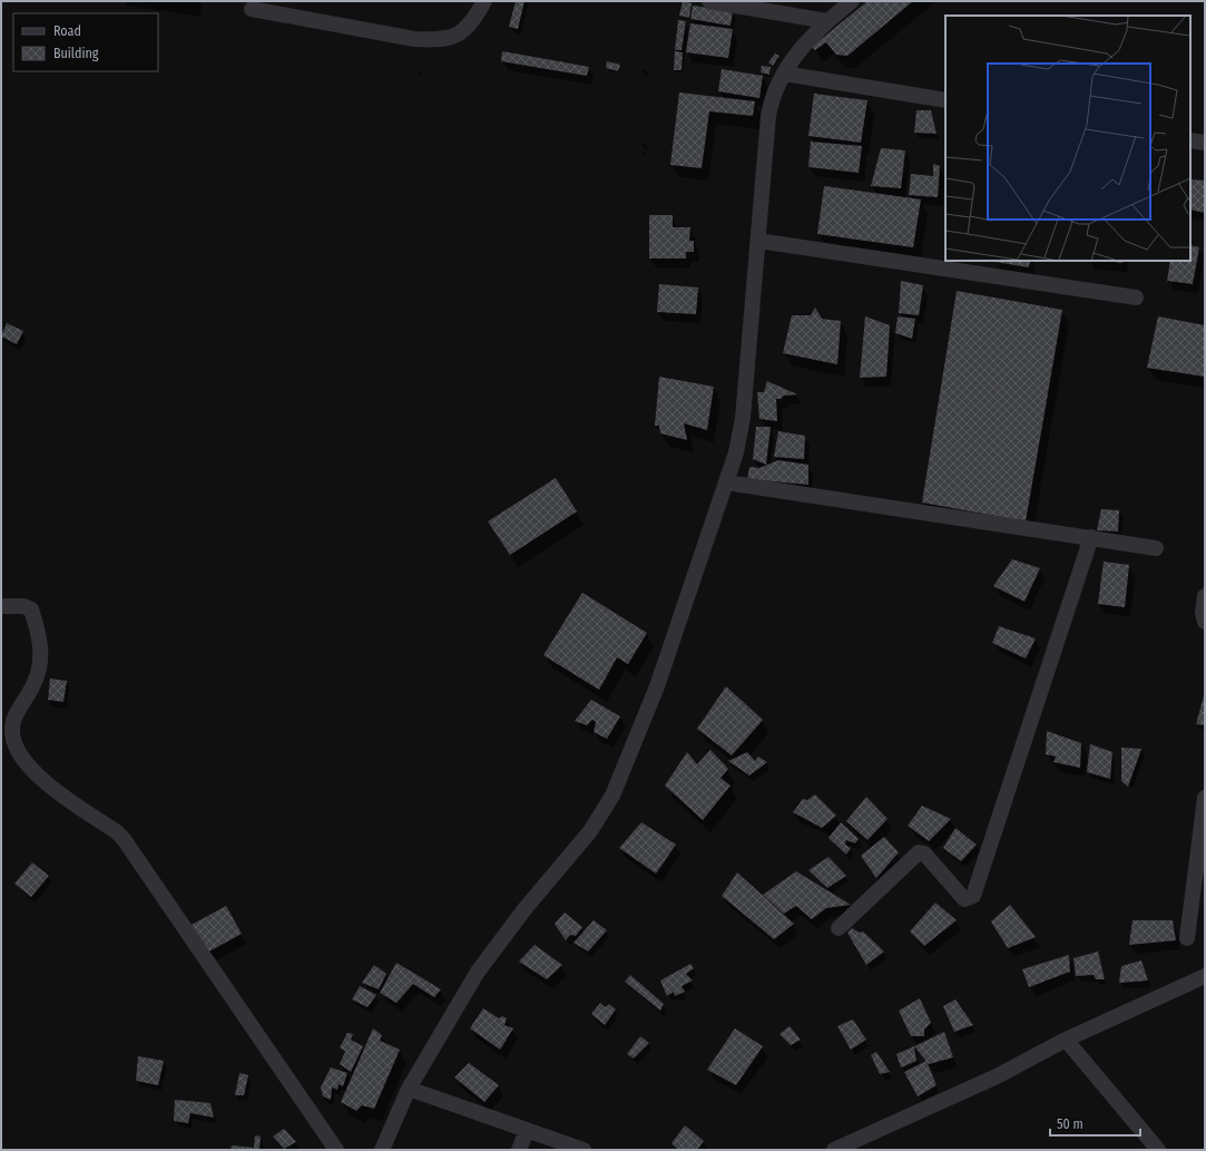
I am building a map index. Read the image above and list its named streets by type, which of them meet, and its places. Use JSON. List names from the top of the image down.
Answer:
{
  "legend": ["Road", "Building"],
  "scale_bar": "50 m"
}
